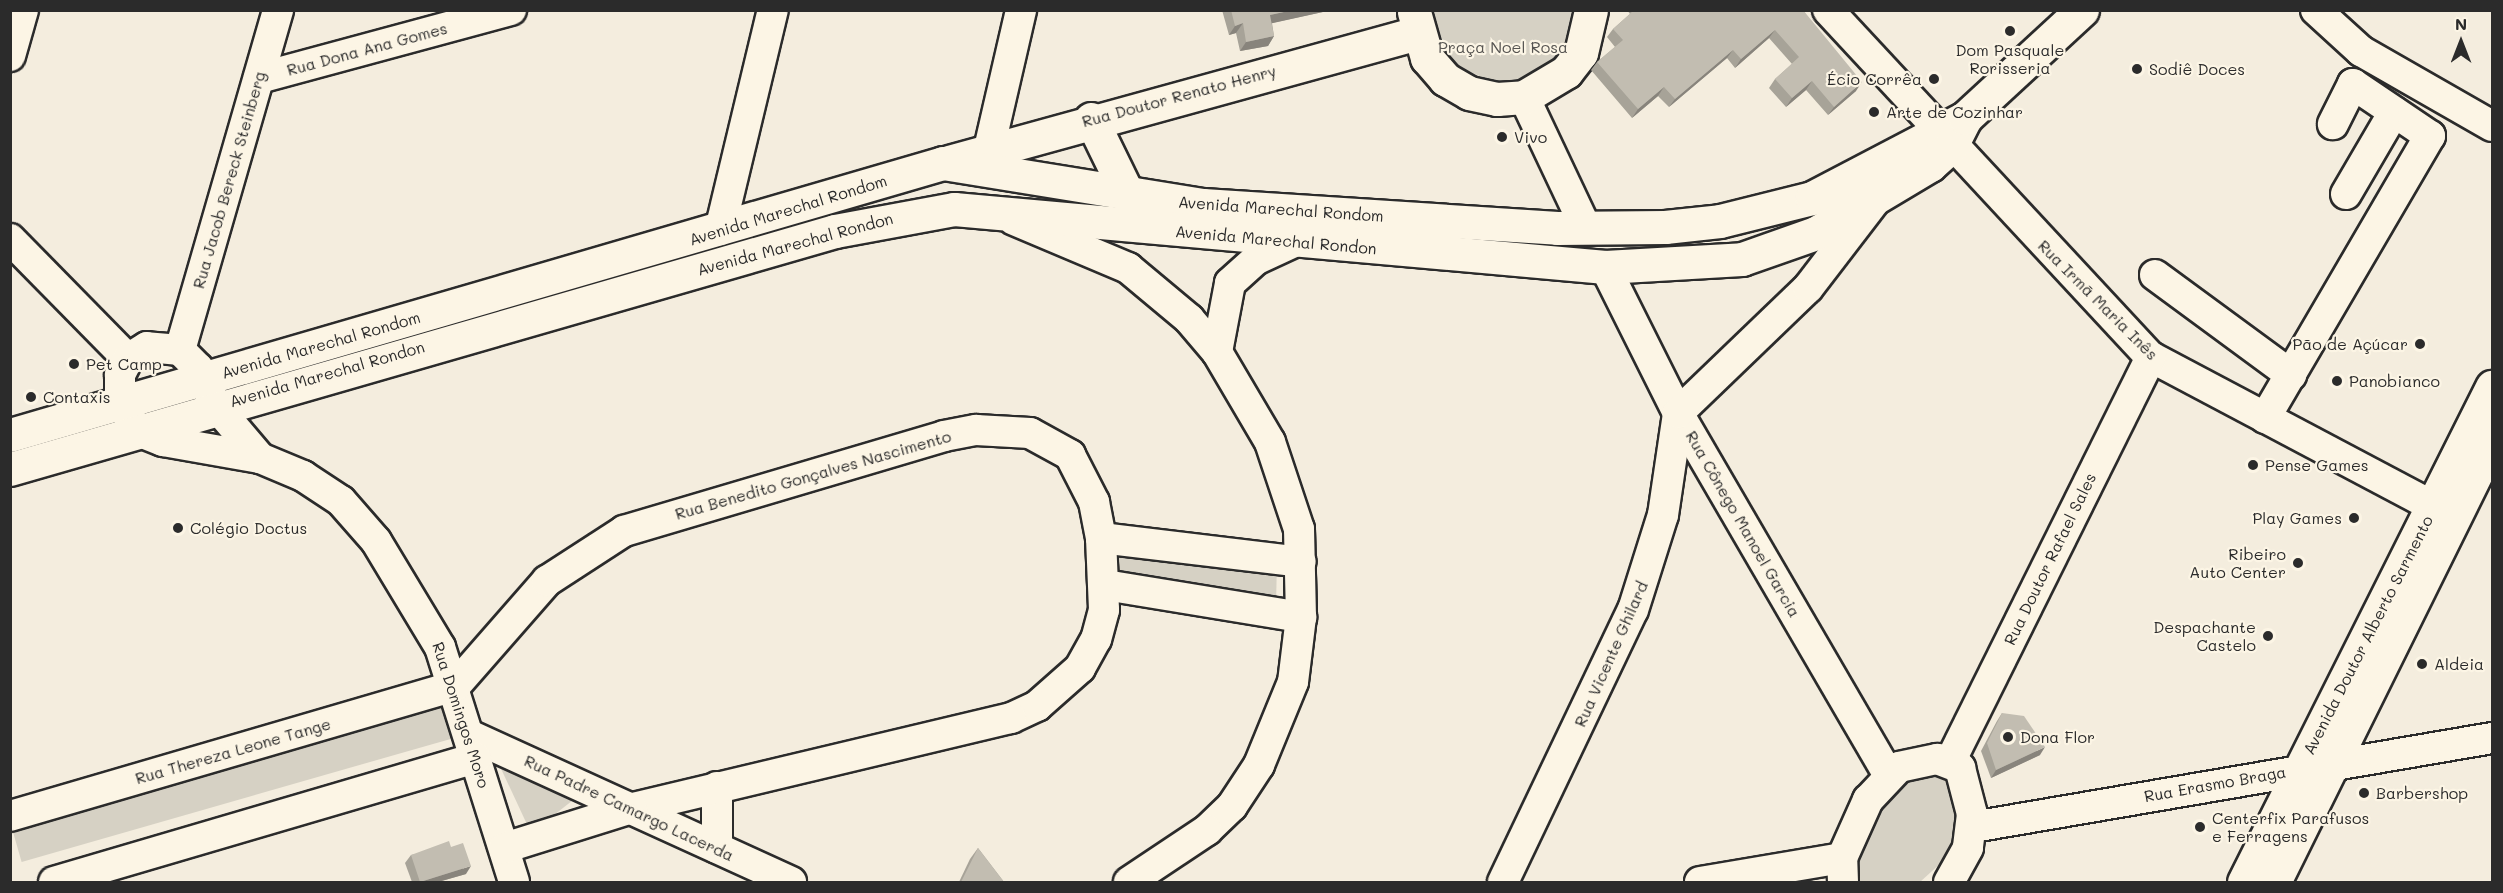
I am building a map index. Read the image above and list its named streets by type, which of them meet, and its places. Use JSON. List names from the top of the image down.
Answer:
{
  "streets": {
    "main road": [
      "Rua Doutor Renato Henry",
      "Avenida Marechal Rondom",
      "Avenida Marechal Rondon",
      "Avenida Doutor Alberto Sarmento"
    ],
    "street": [
      "Rua Dona Ana Gomes",
      "Rua Jacob Bereck Steinberg",
      "Rua Irmã Maria Inês",
      "Rua Benedito Gonçalves Nascimento",
      "Rua Cônego Manoel Garcia",
      "Rua Doutor Rafael Sales",
      "Rua Vicente Ghilard",
      "Rua Domingos Moro",
      "Rua Thereza Leone Tange",
      "Rua Erasmo Braga",
      "Rua Padre Camargo Lacerda"
    ]
  },
  "crossings": [
    ["Rua Dona Ana Gomes", "Rua Jacob Bereck Steinberg"],
    ["Rua Doutor Renato Henry", "Avenida Marechal Rondom"],
    ["Rua Jacob Bereck Steinberg", "Avenida Marechal Rondom"],
    ["Rua Jacob Bereck Steinberg", "Avenida Marechal Rondon"],
    ["Avenida Marechal Rondom", "Avenida Marechal Rondon"],
    ["Avenida Marechal Rondom", "Rua Irmã Maria Inês"],
    ["Avenida Marechal Rondon", "Rua Irmã Maria Inês"],
    ["Avenida Marechal Rondon", "Rua Cônego Manoel Garcia"],
    ["Avenida Marechal Rondon", "Rua Domingos Moro"],
    ["Rua Irmã Maria Inês", "Rua Doutor Rafael Sales"],
    ["Rua Irmã Maria Inês", "Avenida Doutor Alberto Sarmento"],
    ["Rua Benedito Gonçalves Nascimento", "Rua Domingos Moro"],
    ["Rua Benedito Gonçalves Nascimento", "Rua Thereza Leone Tange"],
    ["Rua Benedito Gonçalves Nascimento", "Rua Padre Camargo Lacerda"],
    ["Rua Cônego Manoel Garcia", "Rua Vicente Ghilard"],
    ["Avenida Doutor Alberto Sarmento", "Rua Erasmo Braga"],
    ["Rua Domingos Moro", "Rua Thereza Leone Tange"],
    ["Rua Domingos Moro", "Rua Padre Camargo Lacerda"]
  ],
  "parks": ["Praça Noel Rosa"],
  "places": [
    "Dom Pasquale Rorisseria",
    "Sodiê Doces",
    "Écio Corrêa",
    "Arte de Cozinhar",
    "Vivo",
    "Pão de Açúcar",
    "Pet Camp",
    "Panobianco",
    "Contaxis",
    "Pense Games",
    "Play Games",
    "Colégio Doctus",
    "Ribeiro Auto Center",
    "Despachante Castelo",
    "Aldeia",
    "Dona Flor",
    "Barbershop",
    "Centerfix Parafusos e Ferragens"
  ],
  "north": "top"
}
